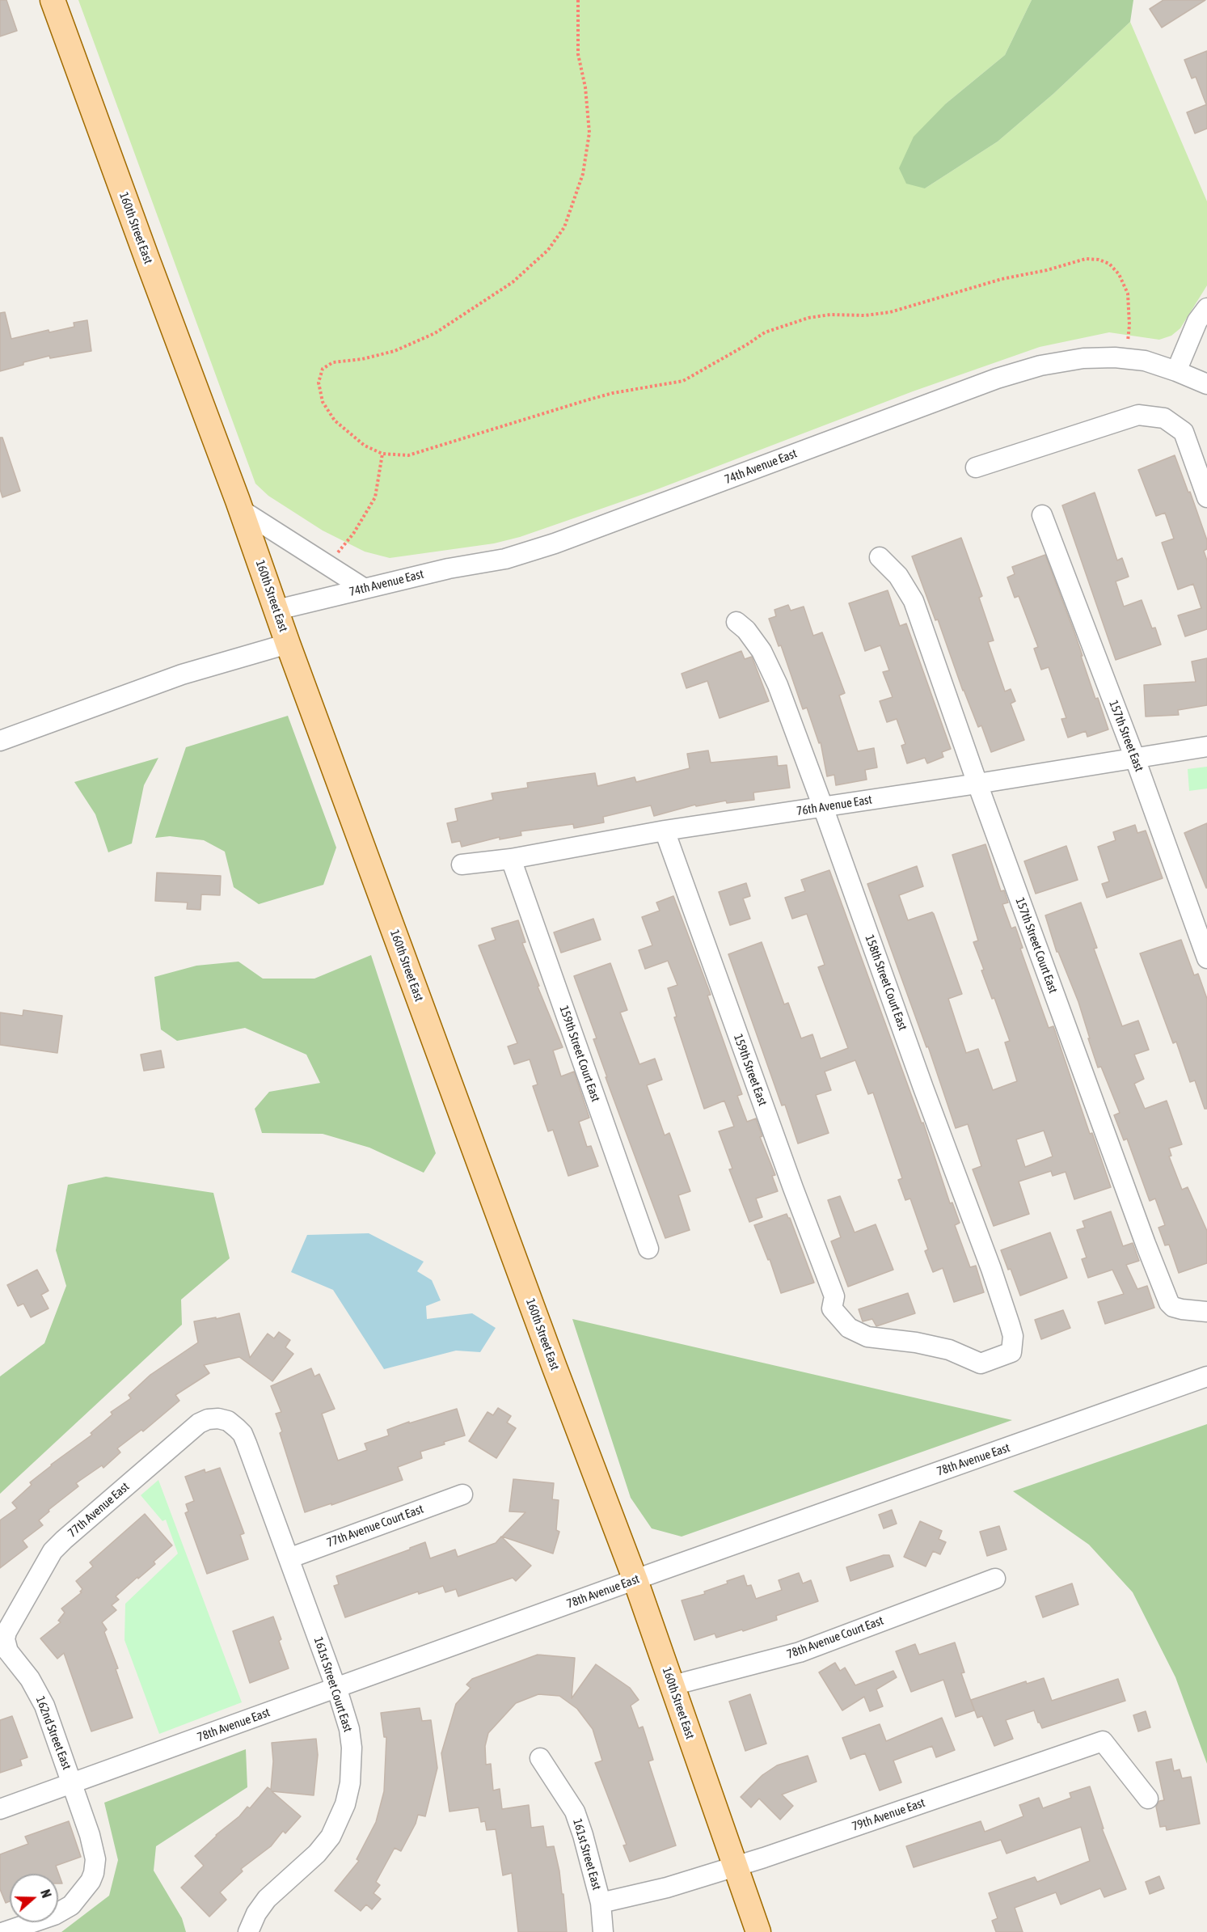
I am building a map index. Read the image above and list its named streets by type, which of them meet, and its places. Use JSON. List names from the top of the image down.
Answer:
{
  "streets": {
    "main road": ["160th Street East"],
    "street": [
      "74th Avenue East",
      "157th Street East",
      "76th Avenue East",
      "157th Street Court East",
      "158th Street Court East",
      "159th Street Court East",
      "159th Street East",
      "78th Avenue East",
      "77th Avenue East",
      "77th Avenue Court East",
      "78th Avenue Court East",
      "161st Street Court East",
      "162nd Street East",
      "79th Avenue East",
      "161st Street East"
    ]
  },
  "crossings": [
    ["160th Street East", "74th Avenue East"],
    ["160th Street East", "78th Avenue East"],
    ["160th Street East", "78th Avenue Court East"],
    ["160th Street East", "79th Avenue East"],
    ["157th Street East", "76th Avenue East"],
    ["76th Avenue East", "157th Street Court East"],
    ["76th Avenue East", "158th Street Court East"],
    ["76th Avenue East", "159th Street Court East"],
    ["76th Avenue East", "159th Street East"],
    ["158th Street Court East", "159th Street East"],
    ["78th Avenue East", "161st Street Court East"],
    ["78th Avenue East", "162nd Street East"],
    ["77th Avenue East", "161st Street Court East"],
    ["77th Avenue East", "162nd Street East"],
    ["77th Avenue Court East", "161st Street Court East"],
    ["79th Avenue East", "161st Street East"]
  ],
  "north": "right"
}
